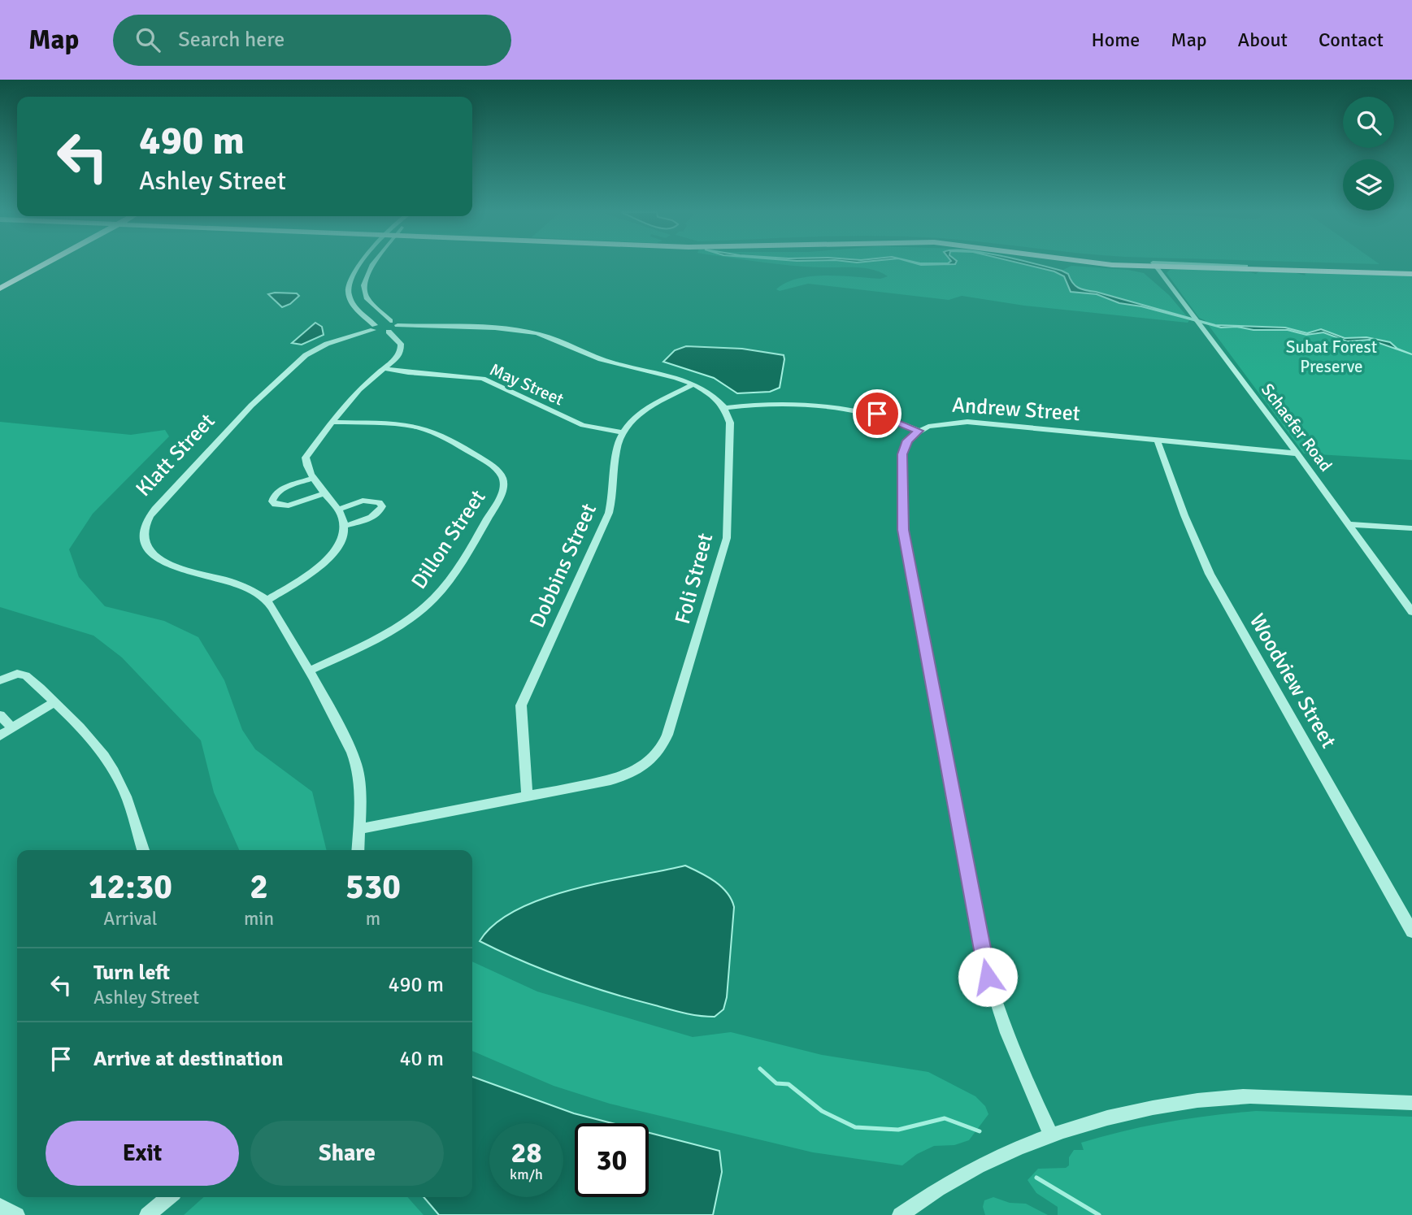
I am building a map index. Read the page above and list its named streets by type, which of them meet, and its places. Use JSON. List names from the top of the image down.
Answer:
{
  "streets": {
    "street": [
      "May Street",
      "Andrew Street",
      "Schaefer Road",
      "Klatt Street",
      "Dillon Street",
      "Dobbins Street",
      "Foli Street",
      "Woodview Street"
    ]
  },
  "crossings": [
    ["May Street", "Dobbins Street"],
    ["Andrew Street", "Schaefer Road"],
    ["Andrew Street", "Woodview Street"],
    ["Dobbins Street", "Foli Street"]
  ],
  "parks": ["Subat Forest Preserve"],
  "page": {
    "header": "Map",
    "search": "Search here",
    "nav": [
      "Home",
      "Map",
      "About",
      "Contact"
    ],
    "turn": ["490 m", "Ashley Street"],
    "eta": [
      "12:30",
      "Arrival",
      "2",
      "min",
      "530",
      "m"
    ],
    "list": [
      {
        "name": "Turn left",
        "note": "Ashley Street",
        "value": "490 m"
      },
      {
        "name": "Arrive at destination",
        "value": "40 m"
      }
    ],
    "buttons": ["Exit", "Share"],
    "speed": "28 km/h",
    "limit": "30"
  }
}
